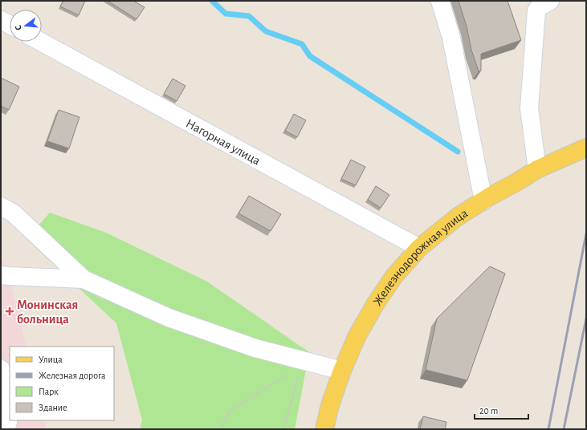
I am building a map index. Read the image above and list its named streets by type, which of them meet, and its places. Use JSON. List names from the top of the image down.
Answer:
{
  "streets": {
    "main road": ["Железнодорожная улица"],
    "street": ["Нагорная улица"]
  },
  "crossings": [
    ["Нагорная улица", "Железнодорожная улица"]
  ],
  "places": {
    "health": ["Монинская больница"]
  },
  "legend": [
    "Улица",
    "Железная дорога",
    "Парк",
    "Здание"
  ],
  "scale_bar": "20 m",
  "north": "left"
}
